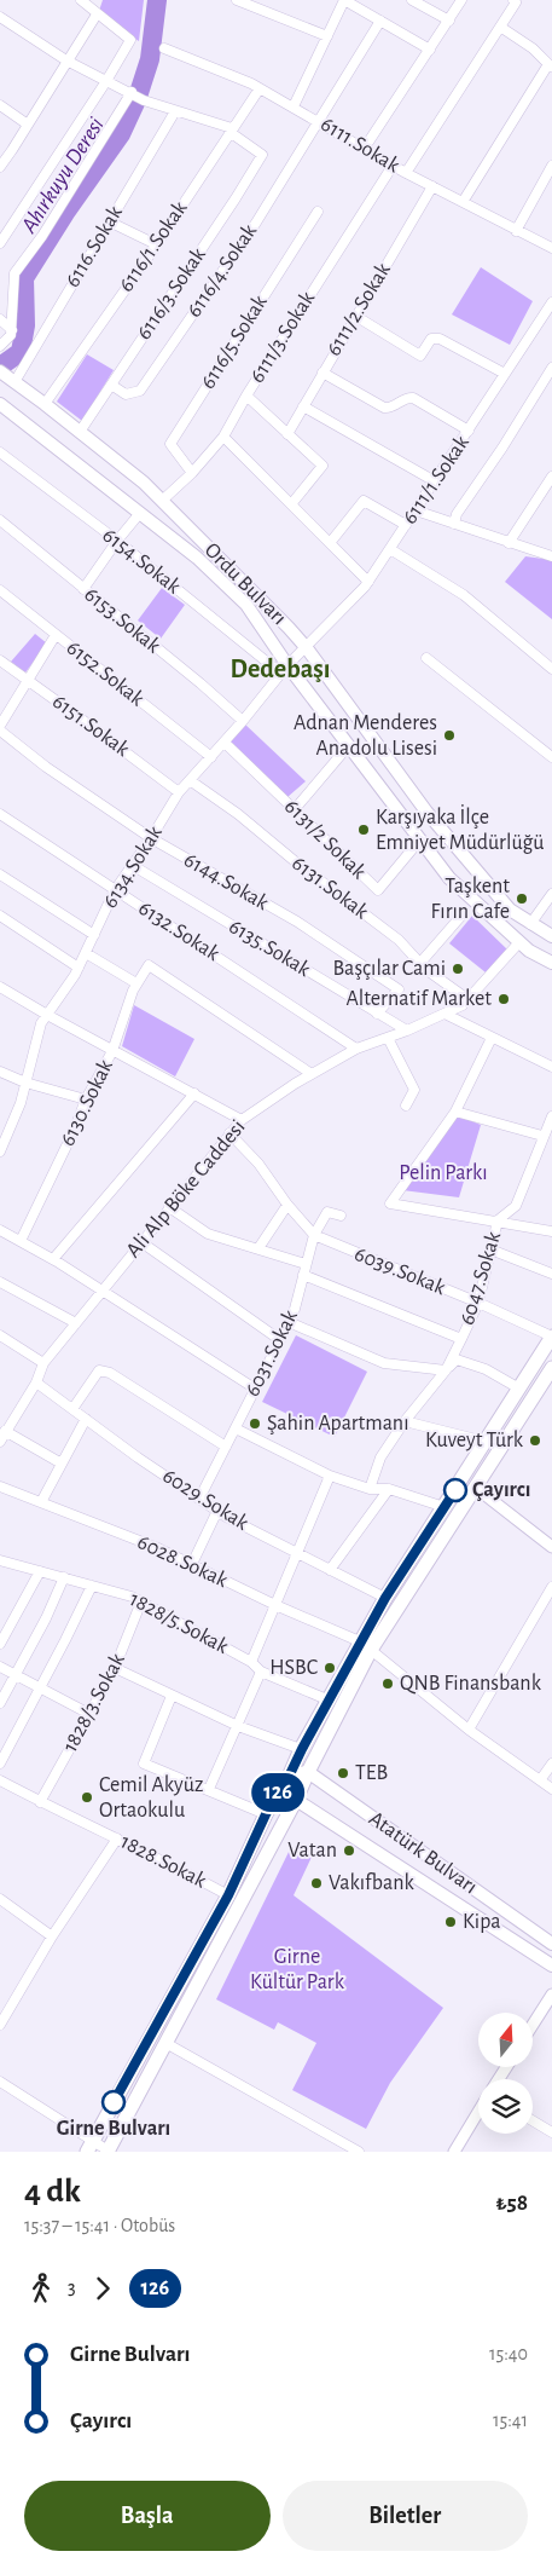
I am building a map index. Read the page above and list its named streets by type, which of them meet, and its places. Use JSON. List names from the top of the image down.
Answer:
{
  "streets": {
    "main road": ["Ordu Bulvarı", "Atatürk Bulvarı"],
    "street": [
      "6111.Sokak",
      "6116.Sokak",
      "6116/1.Sokak",
      "6116/4.Sokak",
      "6116/3.Sokak",
      "6111/2.Sokak",
      "6111/3.Sokak",
      "6116/5.Sokak",
      "6111/1.Sokak",
      "6154.Sokak",
      "6153.Sokak",
      "6152.Sokak",
      "6151.Sokak",
      "6131/2 Sokak",
      "6134.Sokak",
      "6144.Sokak",
      "6131.Sokak",
      "6132.Sokak",
      "6135.Sokak",
      "6130.Sokak",
      "Ali Alp Böke Caddesi",
      "6039.Sokak",
      "6047.Sokak",
      "6031.Sokak",
      "6029.Sokak",
      "6028.Sokak",
      "1828/5.Sokak",
      "1828/3.Sokak",
      "1828.Sokak"
    ]
  },
  "crossings": [
    ["6111.Sokak", "6116/1.Sokak"],
    ["6111.Sokak", "6116/4.Sokak"],
    ["6111.Sokak", "6111/2.Sokak"],
    ["6111.Sokak", "6111/3.Sokak"],
    ["6116.Sokak", "Ordu Bulvarı"],
    ["6116/1.Sokak", "6116/3.Sokak"],
    ["6116/1.Sokak", "Ordu Bulvarı"],
    ["6116/4.Sokak", "6116/3.Sokak"],
    ["6116/3.Sokak", "Ordu Bulvarı"],
    ["6111/3.Sokak", "6116/5.Sokak"],
    ["6111/3.Sokak", "Ordu Bulvarı"],
    ["6111/1.Sokak", "Ordu Bulvarı"],
    ["6111/1.Sokak", "6134.Sokak"],
    ["6154.Sokak", "Ordu Bulvarı"],
    ["6154.Sokak", "6134.Sokak"],
    ["Ordu Bulvarı", "6131/2 Sokak"],
    ["Ordu Bulvarı", "6134.Sokak"],
    ["Ordu Bulvarı", "Ali Alp Böke Caddesi"],
    ["6153.Sokak", "6134.Sokak"],
    ["6152.Sokak", "6134.Sokak"],
    ["6151.Sokak", "6134.Sokak"],
    ["6131/2 Sokak", "6134.Sokak"],
    ["6134.Sokak", "6144.Sokak"],
    ["6134.Sokak", "6131.Sokak"],
    ["6134.Sokak", "6132.Sokak"],
    ["6134.Sokak", "6135.Sokak"],
    ["6144.Sokak", "6135.Sokak"],
    ["6131.Sokak", "Ali Alp Böke Caddesi"],
    ["6132.Sokak", "Ali Alp Böke Caddesi"],
    ["6135.Sokak", "Ali Alp Böke Caddesi"],
    ["6130.Sokak", "Ali Alp Böke Caddesi"],
    ["Ali Alp Böke Caddesi", "6039.Sokak"],
    ["Ali Alp Böke Caddesi", "6029.Sokak"],
    ["6039.Sokak", "6047.Sokak"],
    ["6039.Sokak", "6031.Sokak"],
    ["6031.Sokak", "6029.Sokak"],
    ["1828/5.Sokak", "1828/3.Sokak"],
    ["1828/3.Sokak", "1828.Sokak"]
  ],
  "districts": ["Dedebaşı"],
  "water": ["Ahırkuyu Deresi"],
  "parks": ["Pelin Parkı", "Girne Kültür Park"],
  "places": [
    "Adnan Menderes Anadolu Lisesi",
    "Karşıyaka İlçe Emniyet Müdürlüğü",
    "Taşkent Fırın Cafe",
    "Başçılar Cami",
    "Alternatif Market",
    "Şahin Apartmanı",
    "Kuveyt Türk",
    "Çayırcı",
    "HSBC",
    "QNB Finansbank",
    "TEB",
    "Cemil Akyüz Ortaokulu",
    "Vatan",
    "Vakıfbank",
    "Kipa",
    "Girne Bulvarı"
  ],
  "lines": ["bus line 126"],
  "north": "top",
  "page": {
    "on_map": "126",
    "heading": ["4 dk", "15:37 – 15:41 · Otobüs", "₺58"],
    "legs": ["3", "126"],
    "list": [
      {
        "name": "Girne Bulvarı",
        "value": "15:40"
      },
      {
        "name": "Çayırcı",
        "value": "15:41"
      }
    ],
    "buttons": ["Başla", "Biletler"]
  }
}
